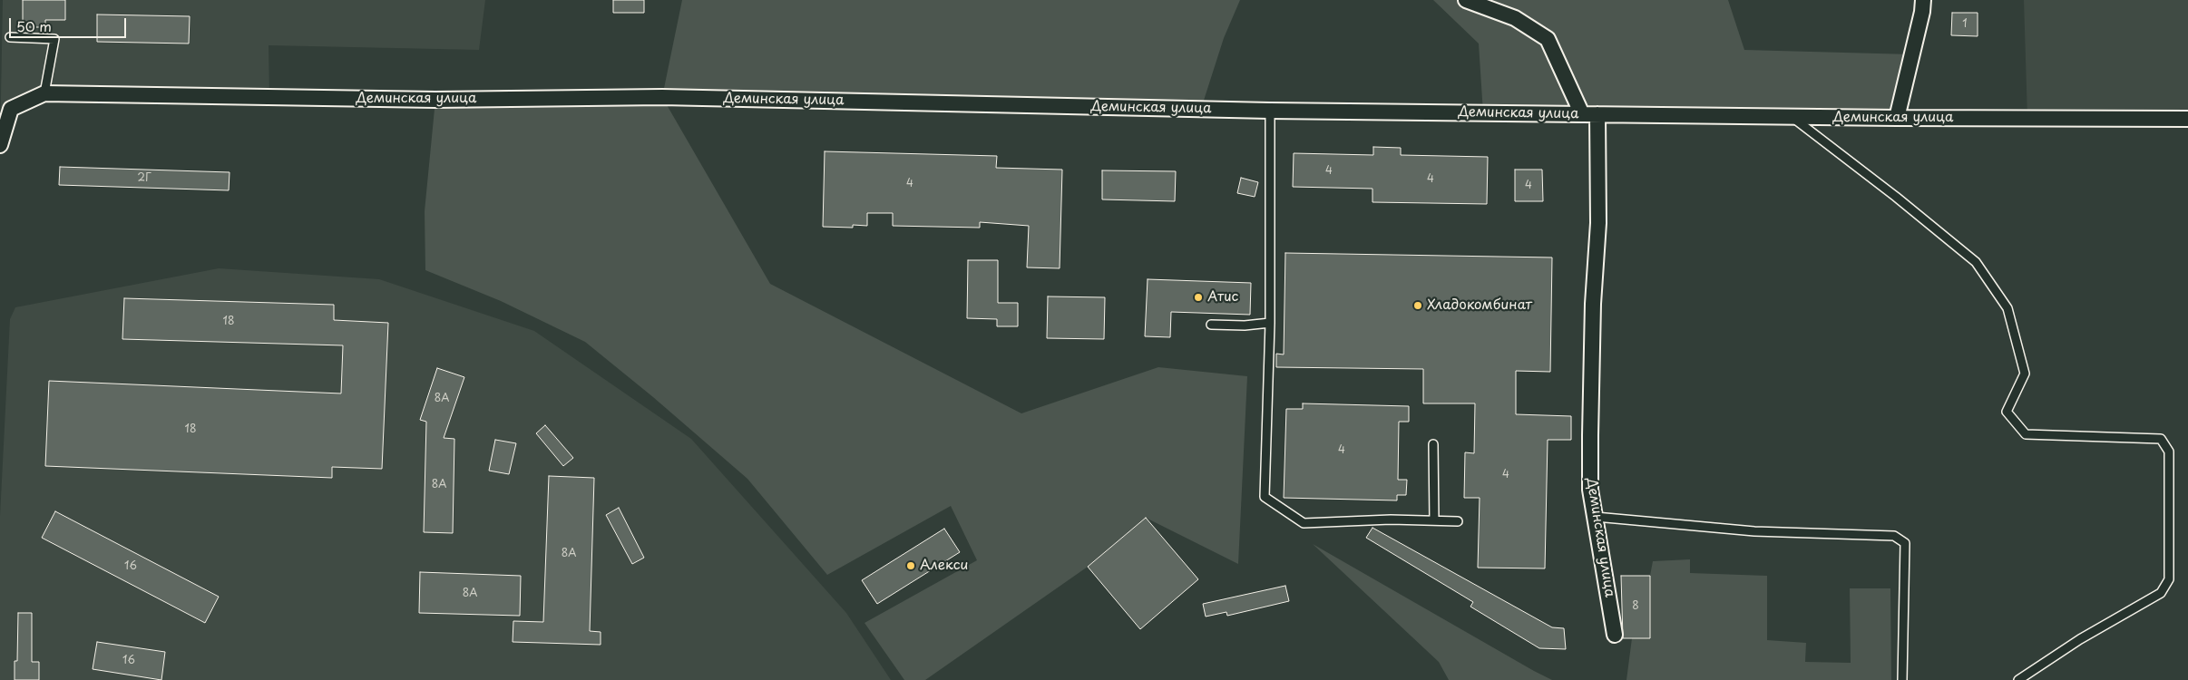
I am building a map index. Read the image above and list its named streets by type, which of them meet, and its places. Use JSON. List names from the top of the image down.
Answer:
{
  "streets": {
    "street": ["Деминская улица"]
  },
  "places": ["Атис", "Хладокомбинат", "Алекси"],
  "house_numbers": [
    "1",
    "4",
    "2Г",
    "4",
    "4",
    "4",
    "18",
    "8А",
    "18",
    "4",
    "4",
    "8А",
    "8А",
    "16",
    "8А",
    "8",
    "16"
  ],
  "scale_bar": "50 m"
}
